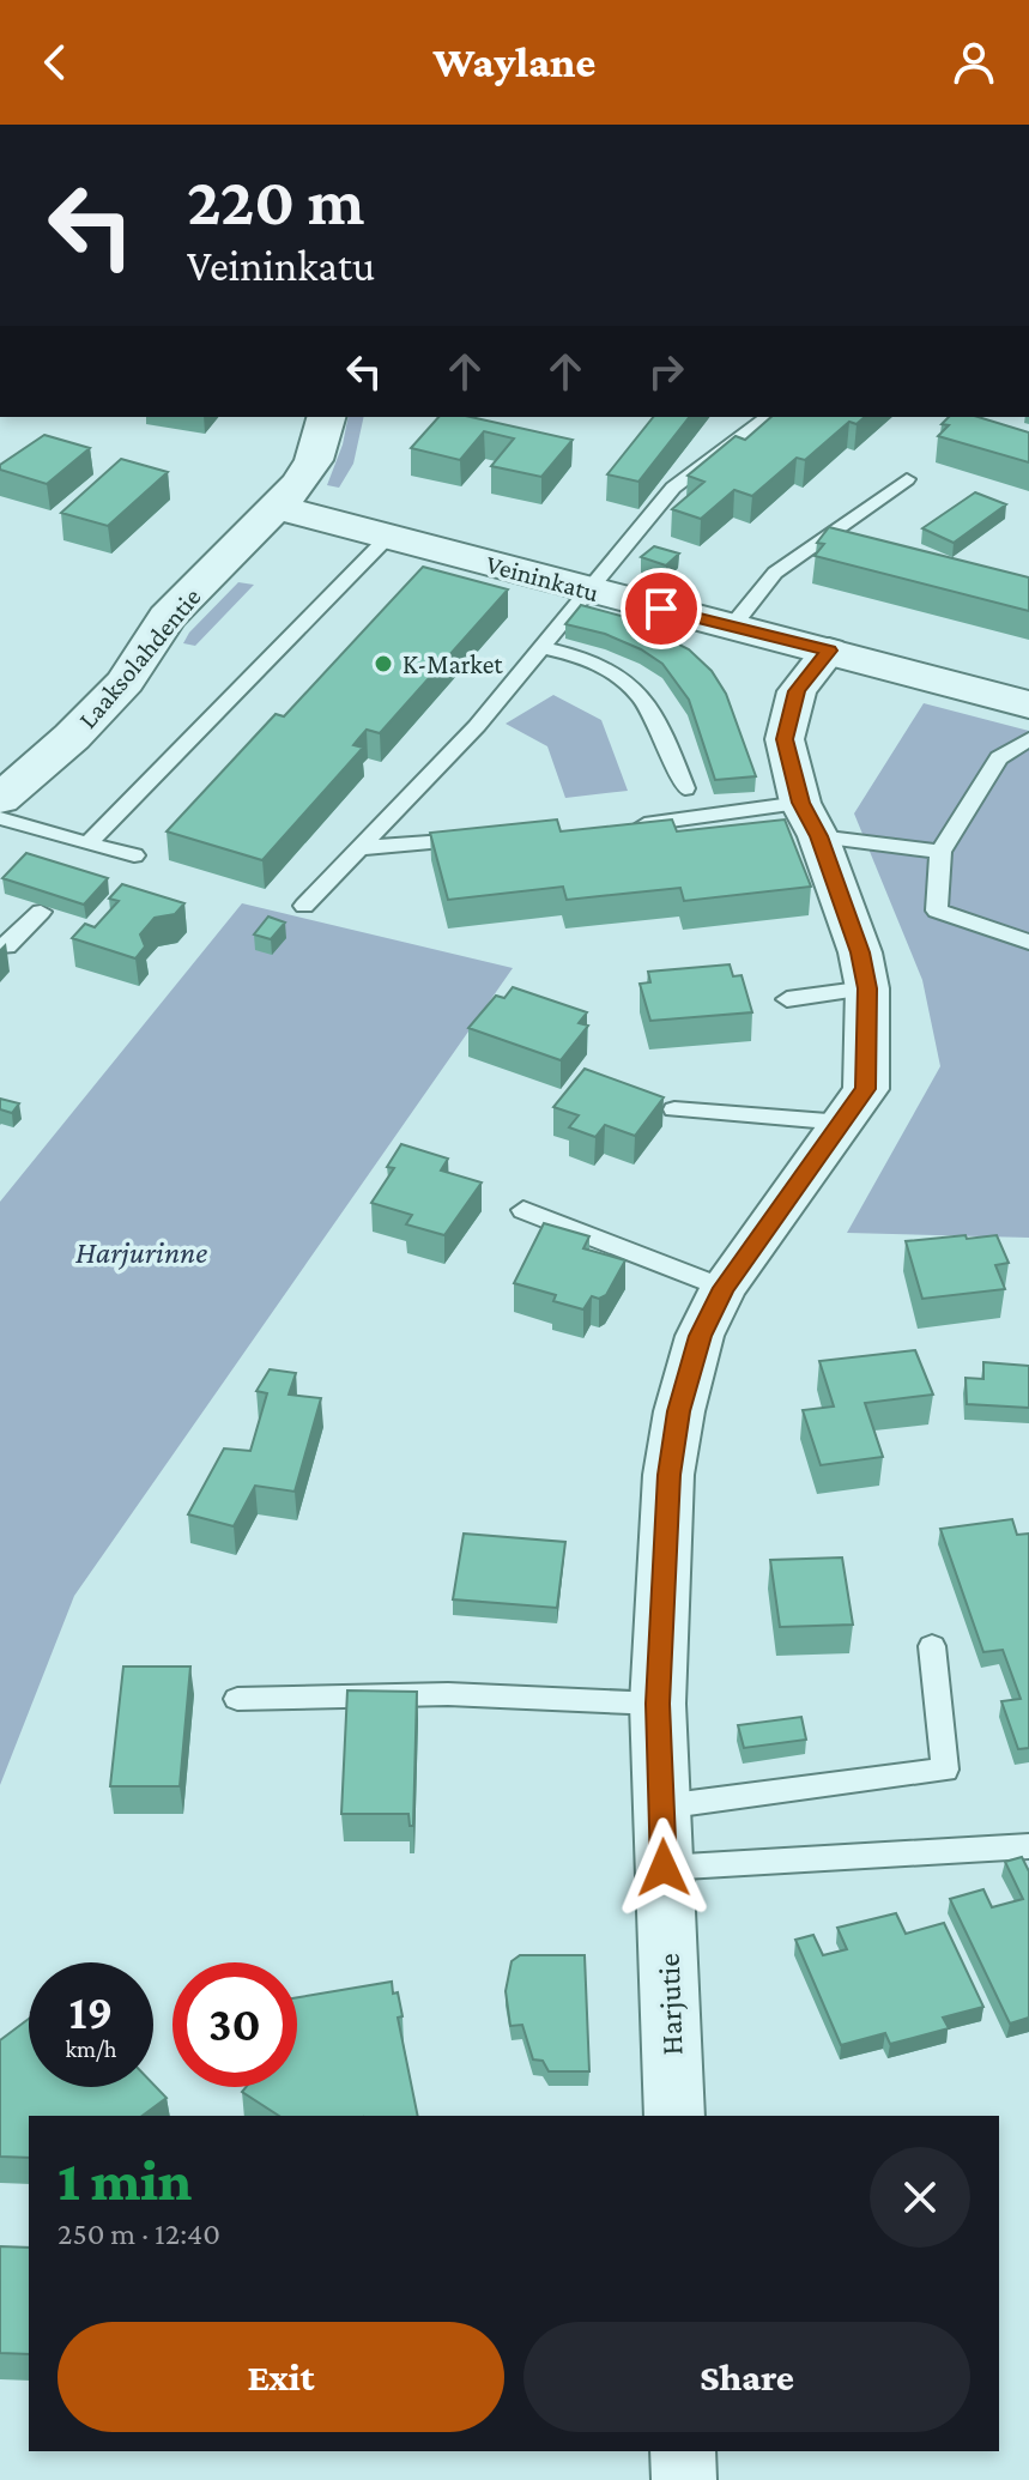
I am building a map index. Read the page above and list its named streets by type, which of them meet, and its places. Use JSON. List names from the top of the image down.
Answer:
{
  "streets": {
    "street": ["Veininkatu", "Laaksolahdentie", "Harjutie"]
  },
  "crossings": [
    ["Veininkatu", "Laaksolahdentie"],
    ["Veininkatu", "Harjutie"]
  ],
  "parks": ["Harjurinne"],
  "places": ["K-Market"],
  "page": {
    "header": "Waylane",
    "turn": ["220 m", "Veininkatu"],
    "speed": "19 km/h",
    "limit": "30",
    "heading": ["1 min", "250 m · 12:40"],
    "buttons": ["Exit", "Share"]
  }
}
